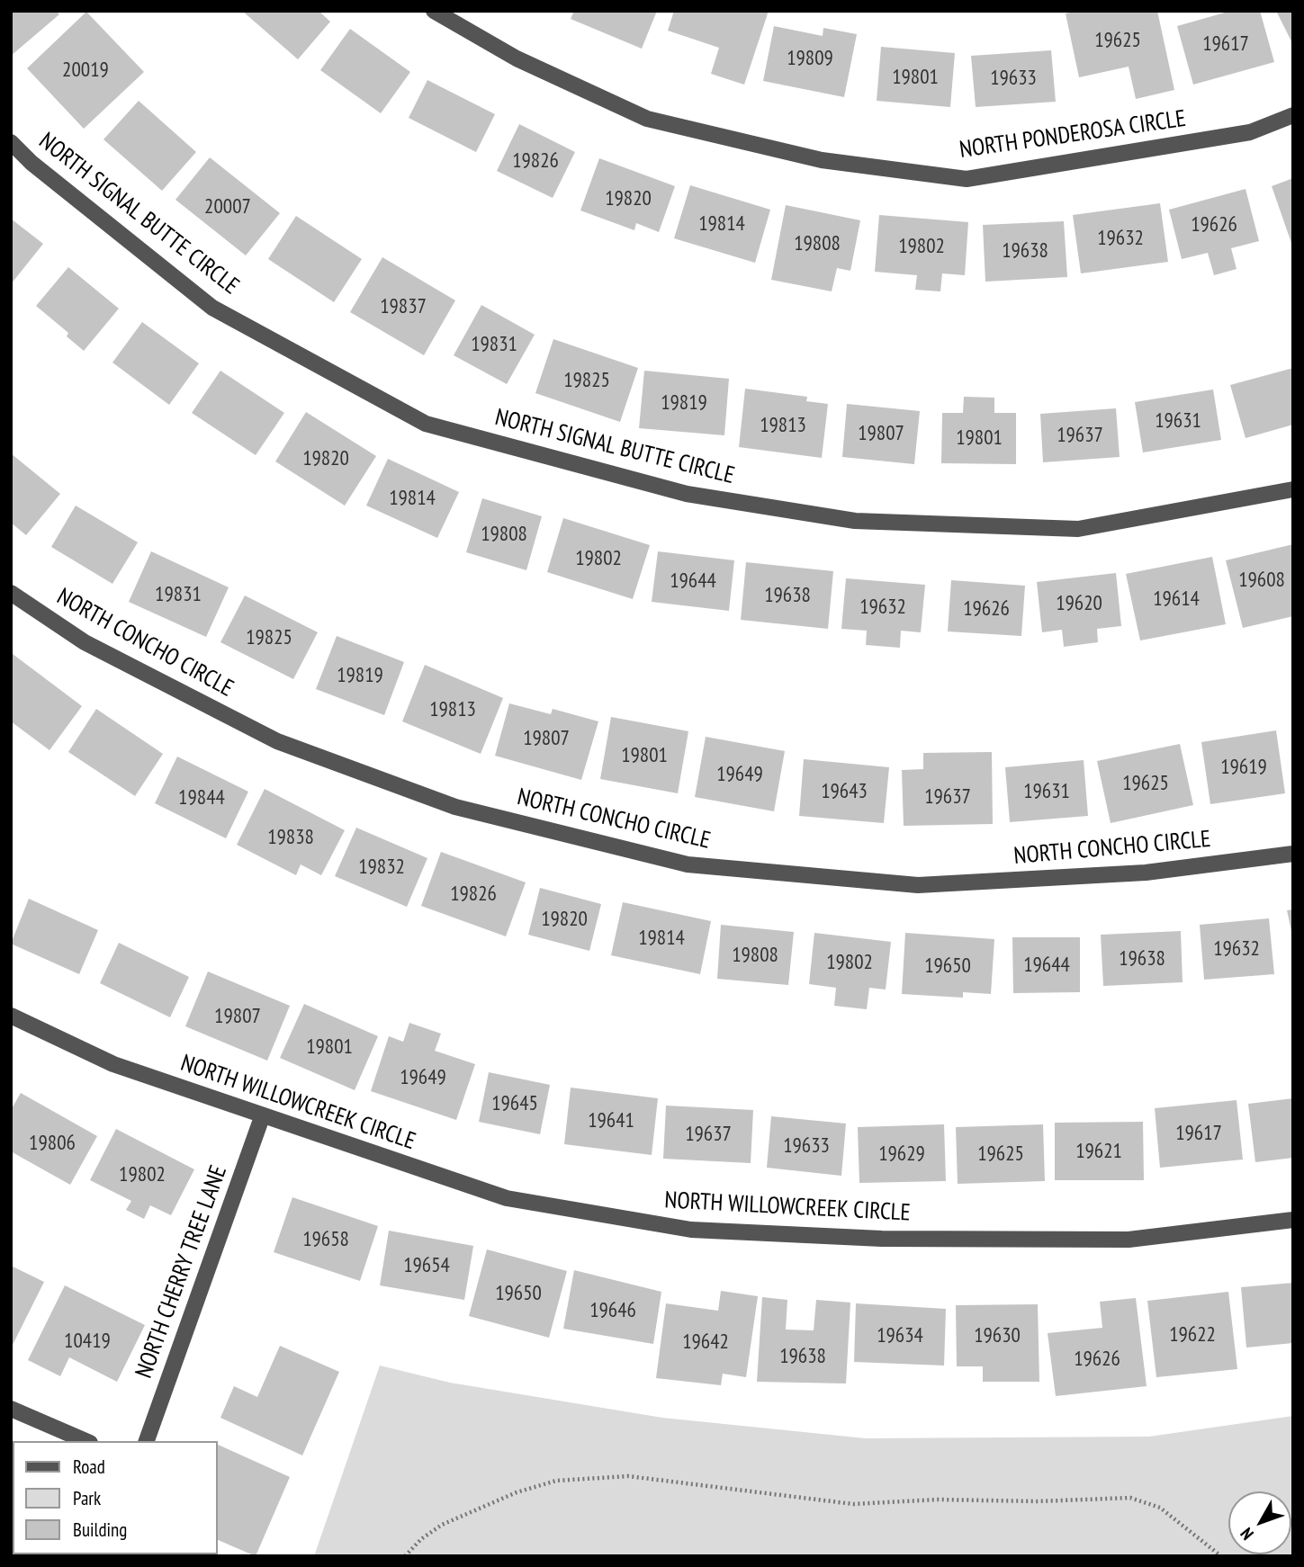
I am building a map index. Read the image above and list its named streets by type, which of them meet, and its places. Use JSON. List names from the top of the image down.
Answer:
{
  "streets": {
    "street": [
      "NORTH PONDEROSA CIRCLE",
      "NORTH SIGNAL BUTTE CIRCLE",
      "NORTH CONCHO CIRCLE",
      "NORTH WILLOWCREEK CIRCLE",
      "NORTH CHERRY TREE LANE"
    ]
  },
  "crossings": [
    ["NORTH WILLOWCREEK CIRCLE", "NORTH CHERRY TREE LANE"]
  ],
  "house_numbers": [
    "19625",
    "19617",
    "19809",
    "20019",
    "19801",
    "19633",
    "19826",
    "19820",
    "20007",
    "19814",
    "19626",
    "19632",
    "19808",
    "19802",
    "19638",
    "19837",
    "19831",
    "19825",
    "19819",
    "19631",
    "19813",
    "19807",
    "19637",
    "19801",
    "19820",
    "19814",
    "19808",
    "19802",
    "19608",
    "19644",
    "19831",
    "19638",
    "19614",
    "19620",
    "19632",
    "19626",
    "19825",
    "19819",
    "19813",
    "19807",
    "19801",
    "19619",
    "19649",
    "19625",
    "19643",
    "19631",
    "19637",
    "19844",
    "19838",
    "19832",
    "19826",
    "19820",
    "19814",
    "19632",
    "19808",
    "19638",
    "19802",
    "19644",
    "19650",
    "19807",
    "19801",
    "19649",
    "19645",
    "19641",
    "19617",
    "19637",
    "19806",
    "19633",
    "19621",
    "19629",
    "19625",
    "19802",
    "19658",
    "19654",
    "19650",
    "19646",
    "19622",
    "19634",
    "19630",
    "10419",
    "19642",
    "19638",
    "19626"
  ],
  "legend": ["Road", "Park", "Building"],
  "north": "bottom left"
}
